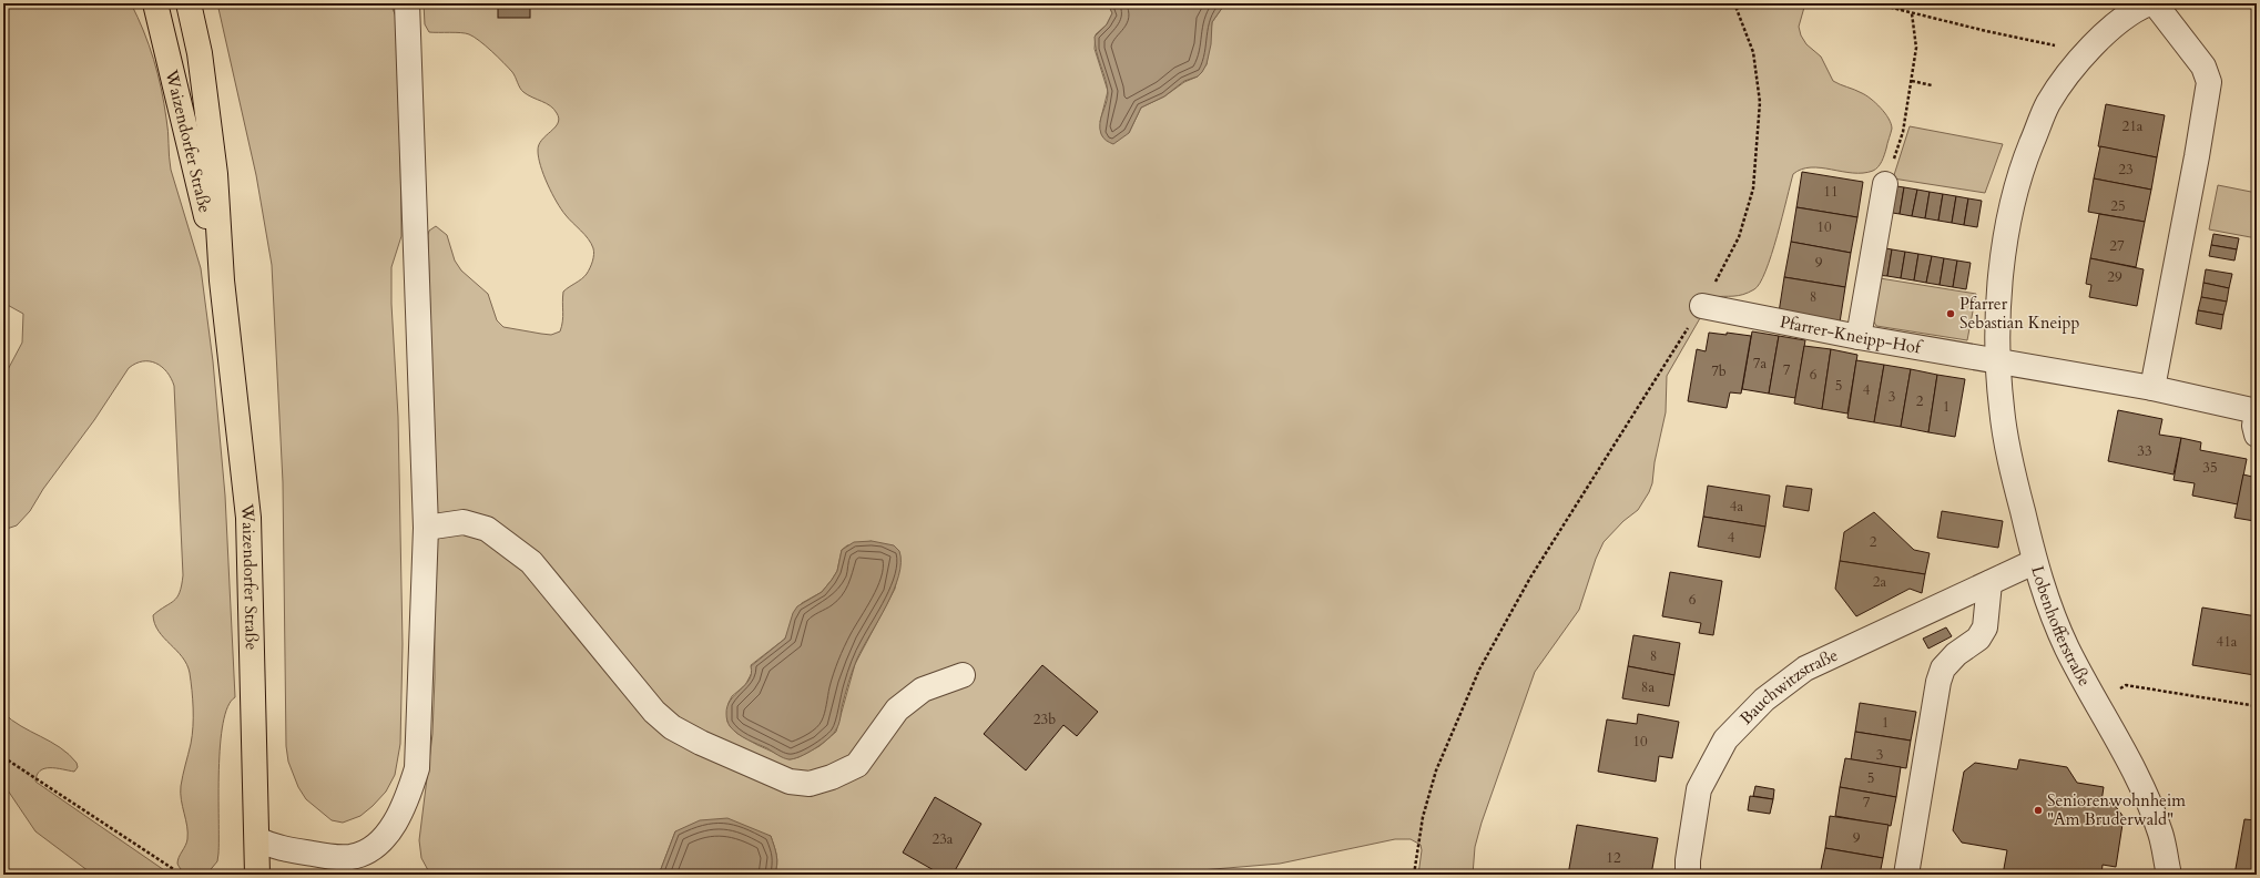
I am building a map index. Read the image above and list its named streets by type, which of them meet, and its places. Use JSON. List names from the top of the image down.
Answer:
{
  "streets": {
    "main road": ["Waizendorfer Straße"],
    "street": ["Pfarrer-Kneipp-Hof", "Lobenhofferstraße", "Bauchwitzstraße"]
  },
  "crossings": [
    ["Pfarrer-Kneipp-Hof", "Lobenhofferstraße"],
    ["Lobenhofferstraße", "Bauchwitzstraße"]
  ],
  "places": ["Pfarrer Sebastian Kneipp", "Seniorenwohnheim \"Am Bruderwald\""],
  "house_numbers": [
    "21a",
    "23",
    "11",
    "25",
    "10",
    "27",
    "9",
    "29",
    "8",
    "7a",
    "7",
    "7b",
    "6",
    "5",
    "4",
    "3",
    "2",
    "1",
    "33",
    "35",
    "4a",
    "4",
    "2",
    "2a",
    "6",
    "41a",
    "8",
    "8a",
    "23b",
    "1",
    "10",
    "3",
    "5",
    "7",
    "9",
    "23a",
    "12"
  ]
}
